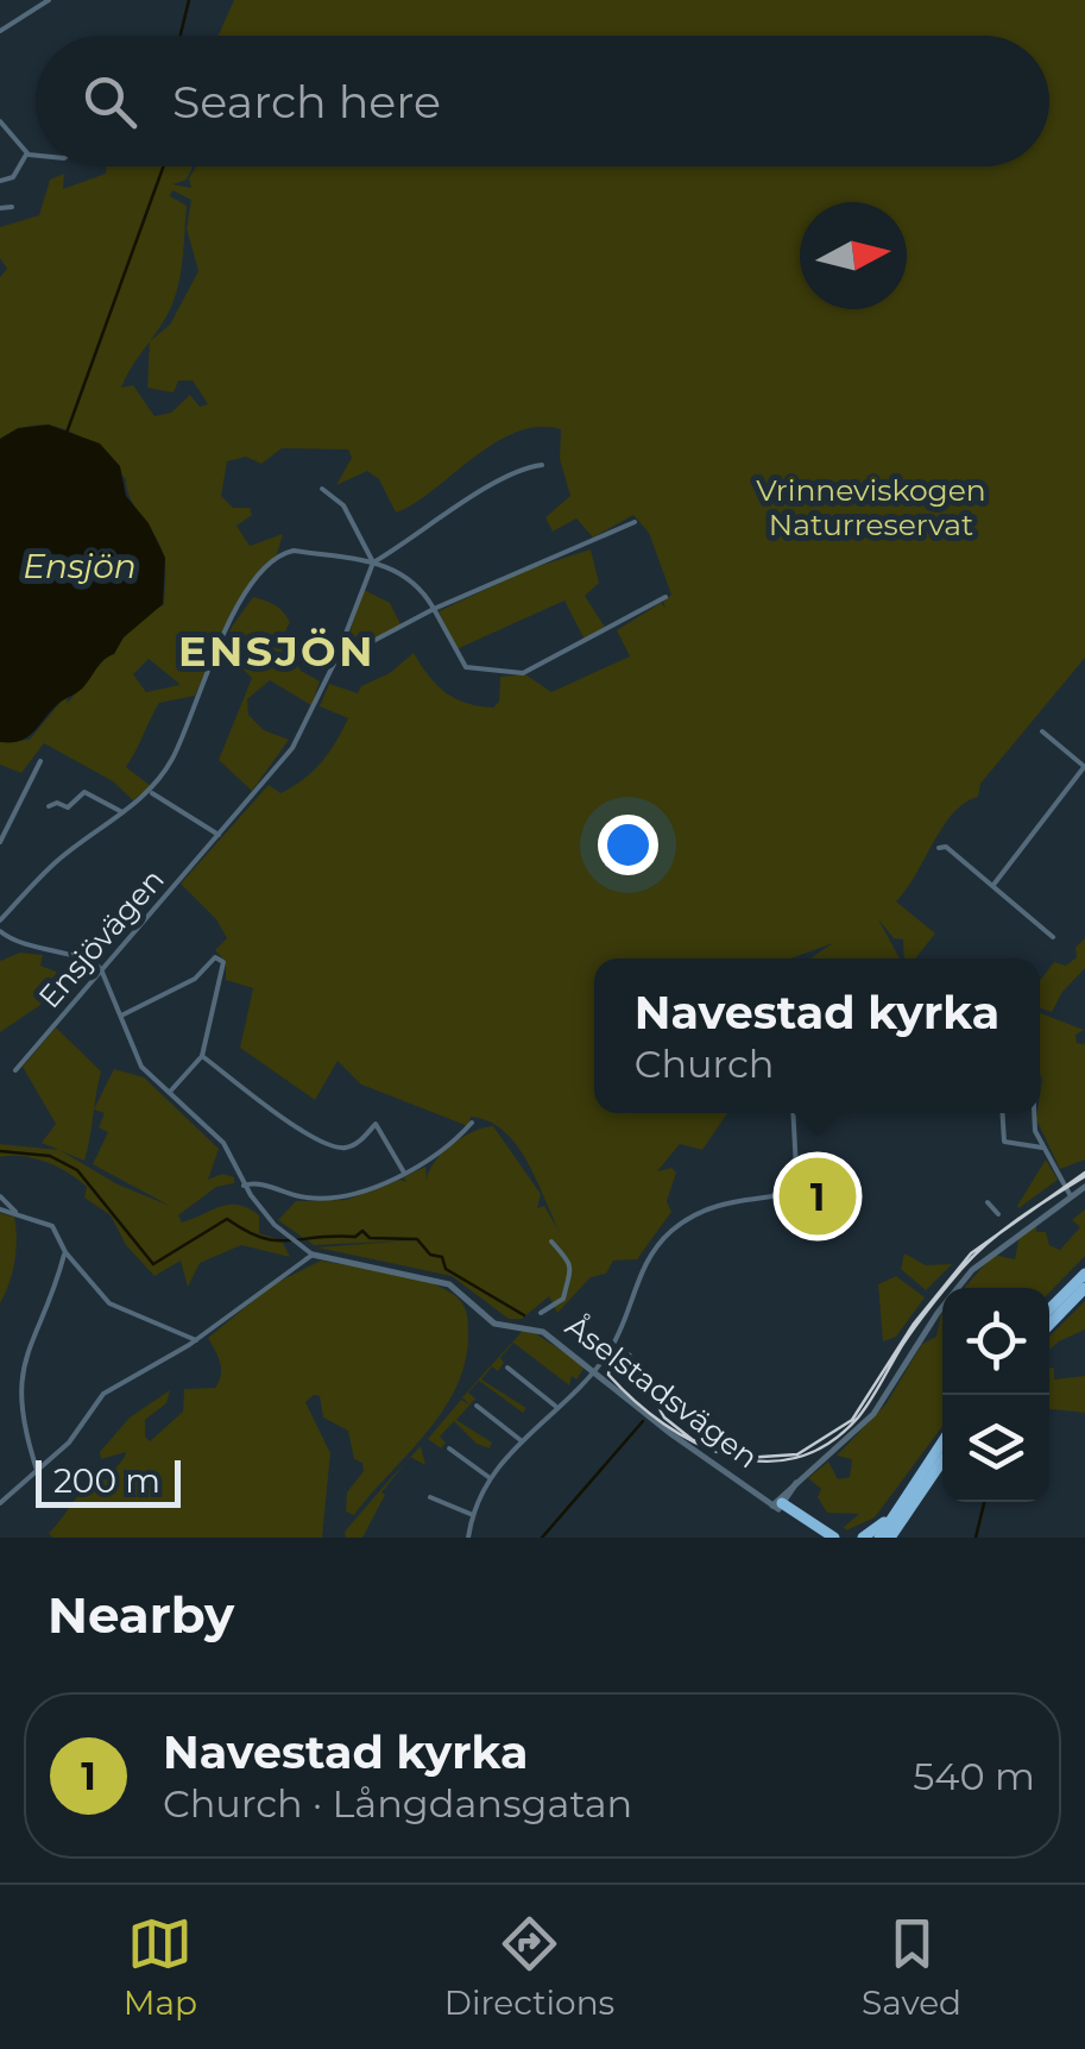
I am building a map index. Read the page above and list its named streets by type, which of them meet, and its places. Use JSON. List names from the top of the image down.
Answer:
{
  "streets": {
    "street": ["Ensjövägen", "Åselstadsvägen"]
  },
  "districts": ["ENSJÖN"],
  "water": ["Ensjön"],
  "parks": ["Vrinneviskogen Naturreservat"],
  "scale_bar": "200 m",
  "north": "right",
  "page": {
    "search": "Search here",
    "popup": ["Navestad kyrka", "Church"],
    "pins": "1",
    "scale": "200 m",
    "heading": "Nearby",
    "list": [
      {
        "mark": "1",
        "name": "Navestad kyrka",
        "note": "Church · Långdansgatan",
        "value": "540 m"
      }
    ],
    "nav": ["Map", "Directions", "Saved"]
  }
}
